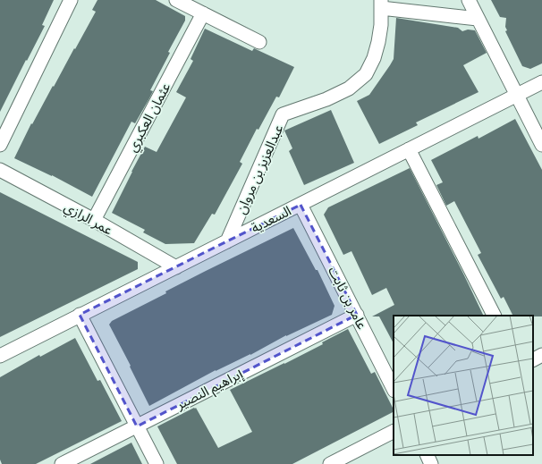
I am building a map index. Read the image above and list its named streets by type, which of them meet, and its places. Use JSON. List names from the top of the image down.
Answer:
{
  "streets": {
    "street": [
      "عثمان العكبري",
      "عبدالعزيز بن مروان",
      "عمر الرازي",
      "السعدية",
      "عامر بن ثابت",
      "إبراهيم النصير"
    ]
  },
  "crossings": [
    ["عثمان العكبري", "عمر الرازي"],
    ["عبدالعزيز بن مروان", "السعدية"],
    ["عمر الرازي", "السعدية"],
    ["السعدية", "عامر بن ثابت"],
    ["عامر بن ثابت", "إبراهيم النصير"]
  ]
}
